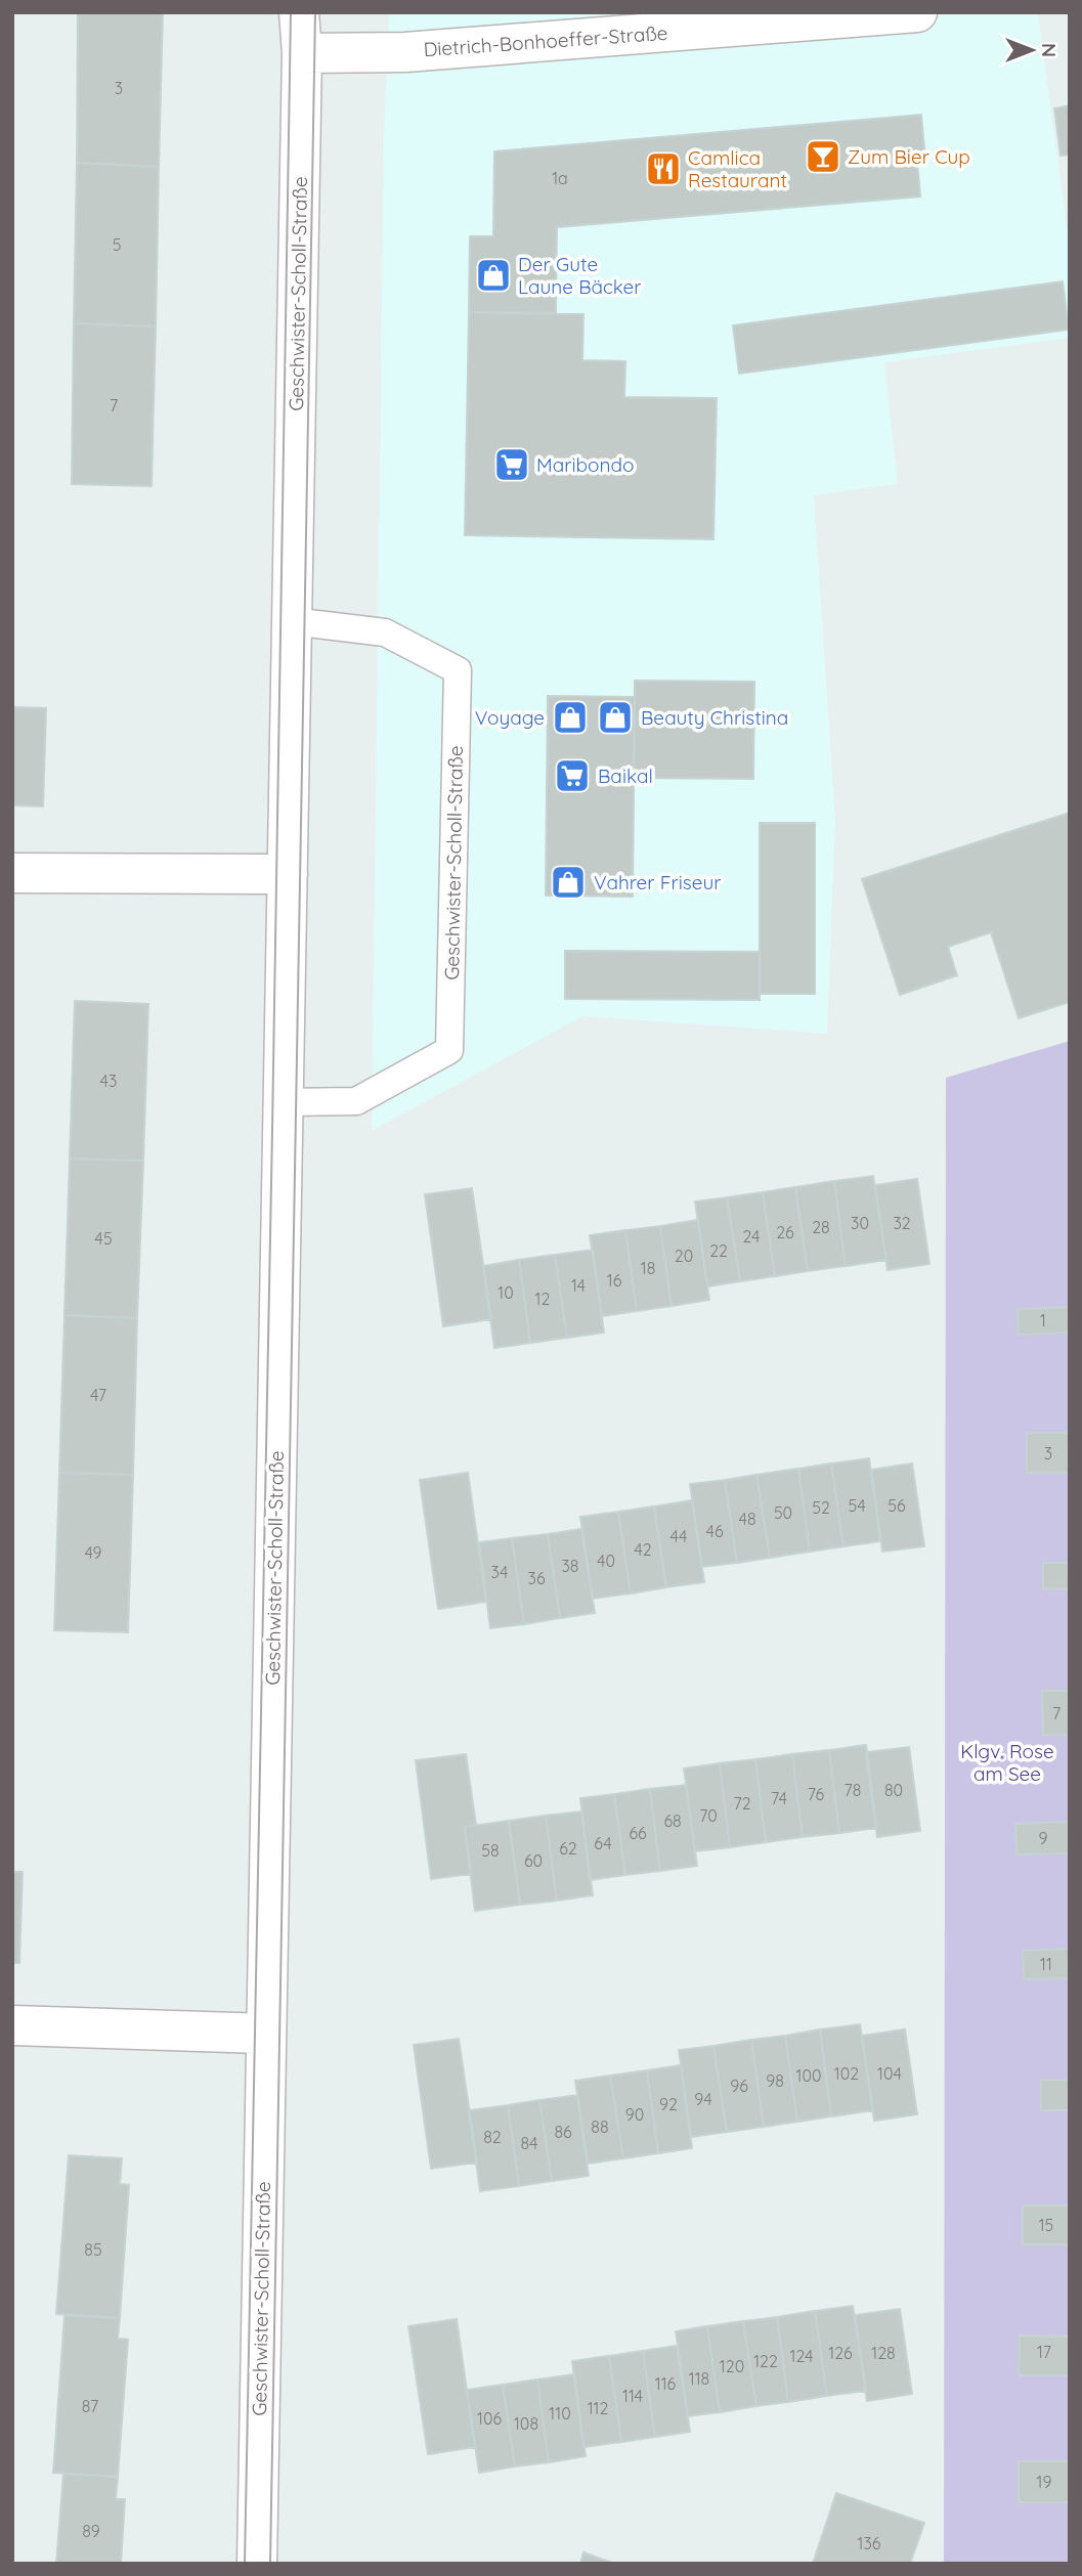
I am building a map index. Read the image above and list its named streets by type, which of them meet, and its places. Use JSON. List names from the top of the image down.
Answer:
{
  "streets": {
    "street": ["Dietrich-Bonhoeffer-Straße", "Geschwister-Scholl-Straße"]
  },
  "crossings": [
    ["Dietrich-Bonhoeffer-Straße", "Geschwister-Scholl-Straße"]
  ],
  "parks": ["Klgv. Rose am See"],
  "places": {
    "bar": ["Zum Bier Cup"],
    "restaurant": ["Camlica Restaurant"],
    "shop": [
      "Der Gute Laune Bäcker",
      "Voyage",
      "Beauty Christina",
      "Vahrer Friseur"
    ],
    "supermarket": ["Maribondo", "Baikal"]
  },
  "house_numbers": [
    "3",
    "1a",
    "5",
    "7",
    "43",
    "30",
    "32",
    "28",
    "26",
    "24",
    "45",
    "22",
    "20",
    "18",
    "16",
    "14",
    "10",
    "12",
    "1",
    "47",
    "3",
    "54",
    "56",
    "52",
    "50",
    "48",
    "46",
    "44",
    "42",
    "49",
    "40",
    "38",
    "34",
    "36",
    "7",
    "78",
    "80",
    "76",
    "74",
    "72",
    "70",
    "68",
    "66",
    "9",
    "64",
    "62",
    "58",
    "60",
    "11",
    "102",
    "104",
    "100",
    "98",
    "96",
    "94",
    "92",
    "90",
    "88",
    "86",
    "82",
    "84",
    "15",
    "85",
    "17",
    "126",
    "128",
    "124",
    "122",
    "120",
    "118",
    "116",
    "114",
    "87",
    "112",
    "110",
    "106",
    "108",
    "19",
    "89",
    "136"
  ],
  "north": "right"
}
